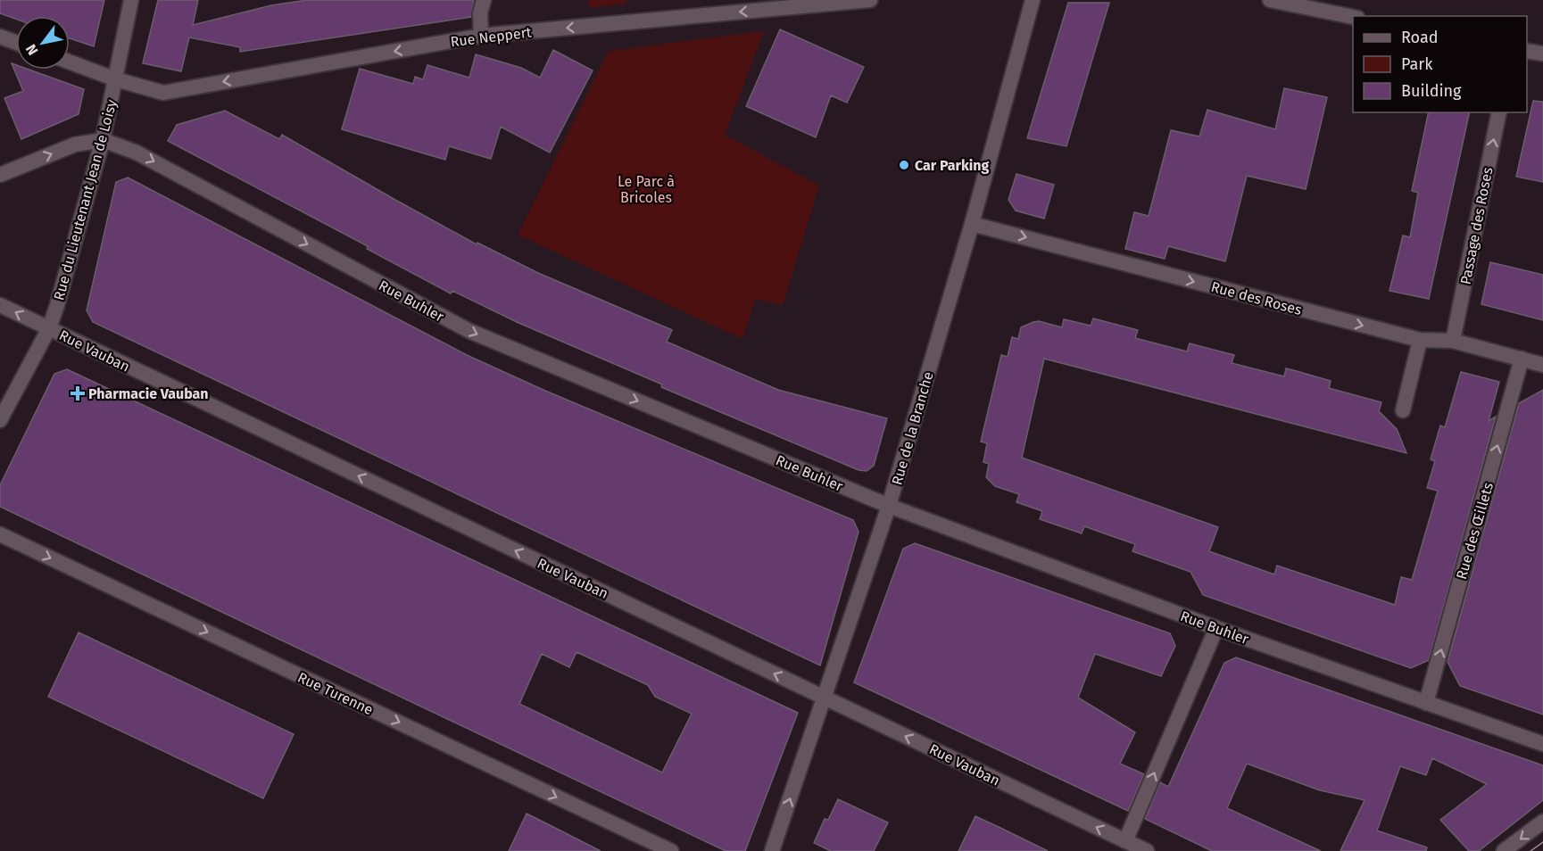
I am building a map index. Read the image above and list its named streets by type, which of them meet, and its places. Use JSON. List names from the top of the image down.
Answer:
{
  "streets": {
    "street": [
      "Rue Neppert",
      "Rue du Lieutenant Jean de Loisy",
      "Passage des Roses",
      "Rue des Roses",
      "Rue Buhler",
      "Rue Vauban",
      "Rue de la Branche",
      "Rue des Œillets",
      "Rue Turenne"
    ]
  },
  "crossings": [
    ["Rue Neppert", "Rue du Lieutenant Jean de Loisy"],
    ["Rue du Lieutenant Jean de Loisy", "Rue Buhler"],
    ["Rue du Lieutenant Jean de Loisy", "Rue Vauban"],
    ["Passage des Roses", "Rue des Roses"],
    ["Rue des Roses", "Rue de la Branche"],
    ["Rue des Roses", "Rue des Œillets"],
    ["Rue Buhler", "Rue de la Branche"],
    ["Rue Buhler", "Rue des Œillets"],
    ["Rue Vauban", "Rue de la Branche"]
  ],
  "one_way": [
    "Rue Neppert",
    "Passage des Roses",
    "Rue des Roses",
    "Rue Buhler",
    "Rue Vauban",
    "Rue des Œillets",
    "Rue Turenne"
  ],
  "parks": ["Le Parc à Bricoles"],
  "places": {
    "other": ["Car Parking"],
    "health": ["Pharmacie Vauban"]
  },
  "legend": ["Road", "Park", "Building"],
  "north": "bottom left"
}
